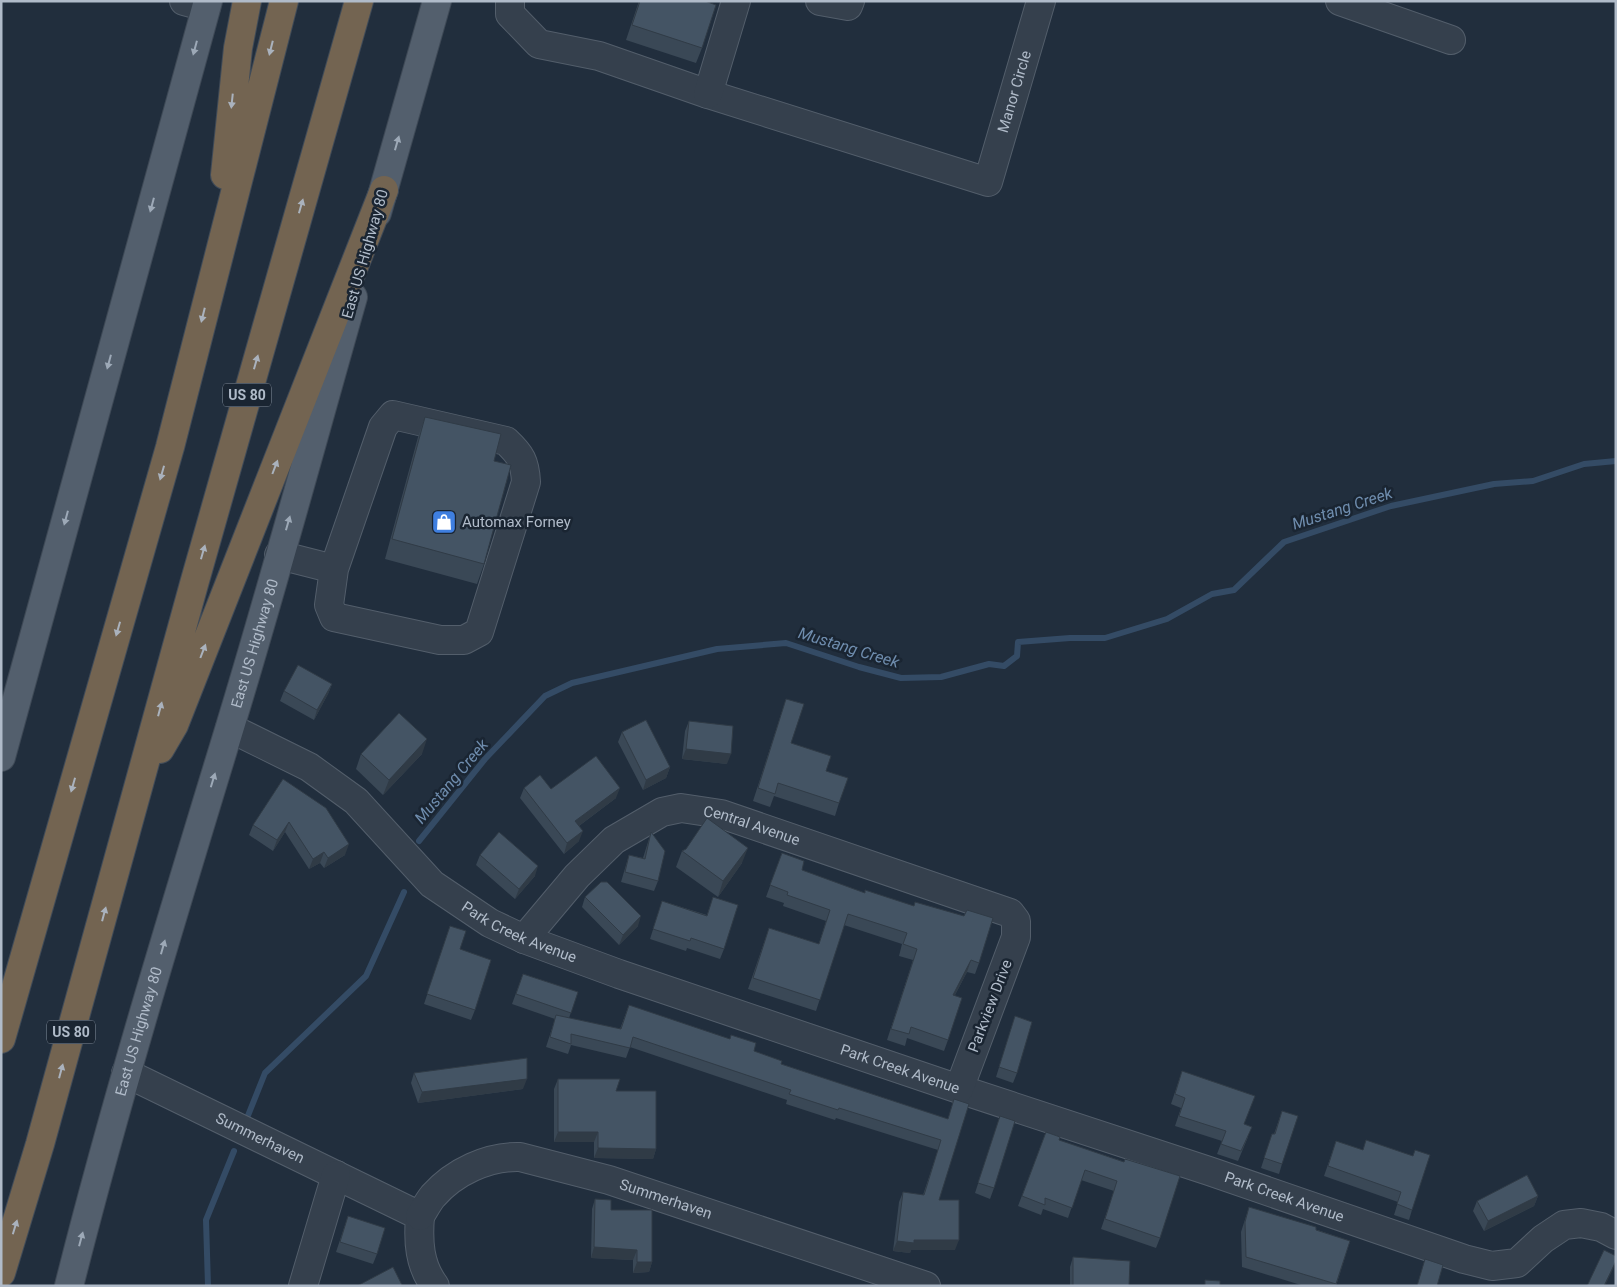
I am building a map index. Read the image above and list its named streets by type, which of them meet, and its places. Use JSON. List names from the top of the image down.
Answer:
{
  "streets": {
    "highway": ["US 80"],
    "main road": ["East US Highway 80"],
    "street": [
      "Manor Circle",
      "Central Avenue",
      "Park Creek Avenue",
      "Parkview Drive",
      "Summerhaven"
    ]
  },
  "crossings": [
    ["East US Highway 80", "Park Creek Avenue"],
    ["East US Highway 80", "Summerhaven"],
    ["Central Avenue", "Park Creek Avenue"],
    ["Central Avenue", "Parkview Drive"],
    ["Park Creek Avenue", "Parkview Drive"]
  ],
  "water": ["Mustang Creek"],
  "places": {
    "shop": ["Automax Forney"]
  }
}
